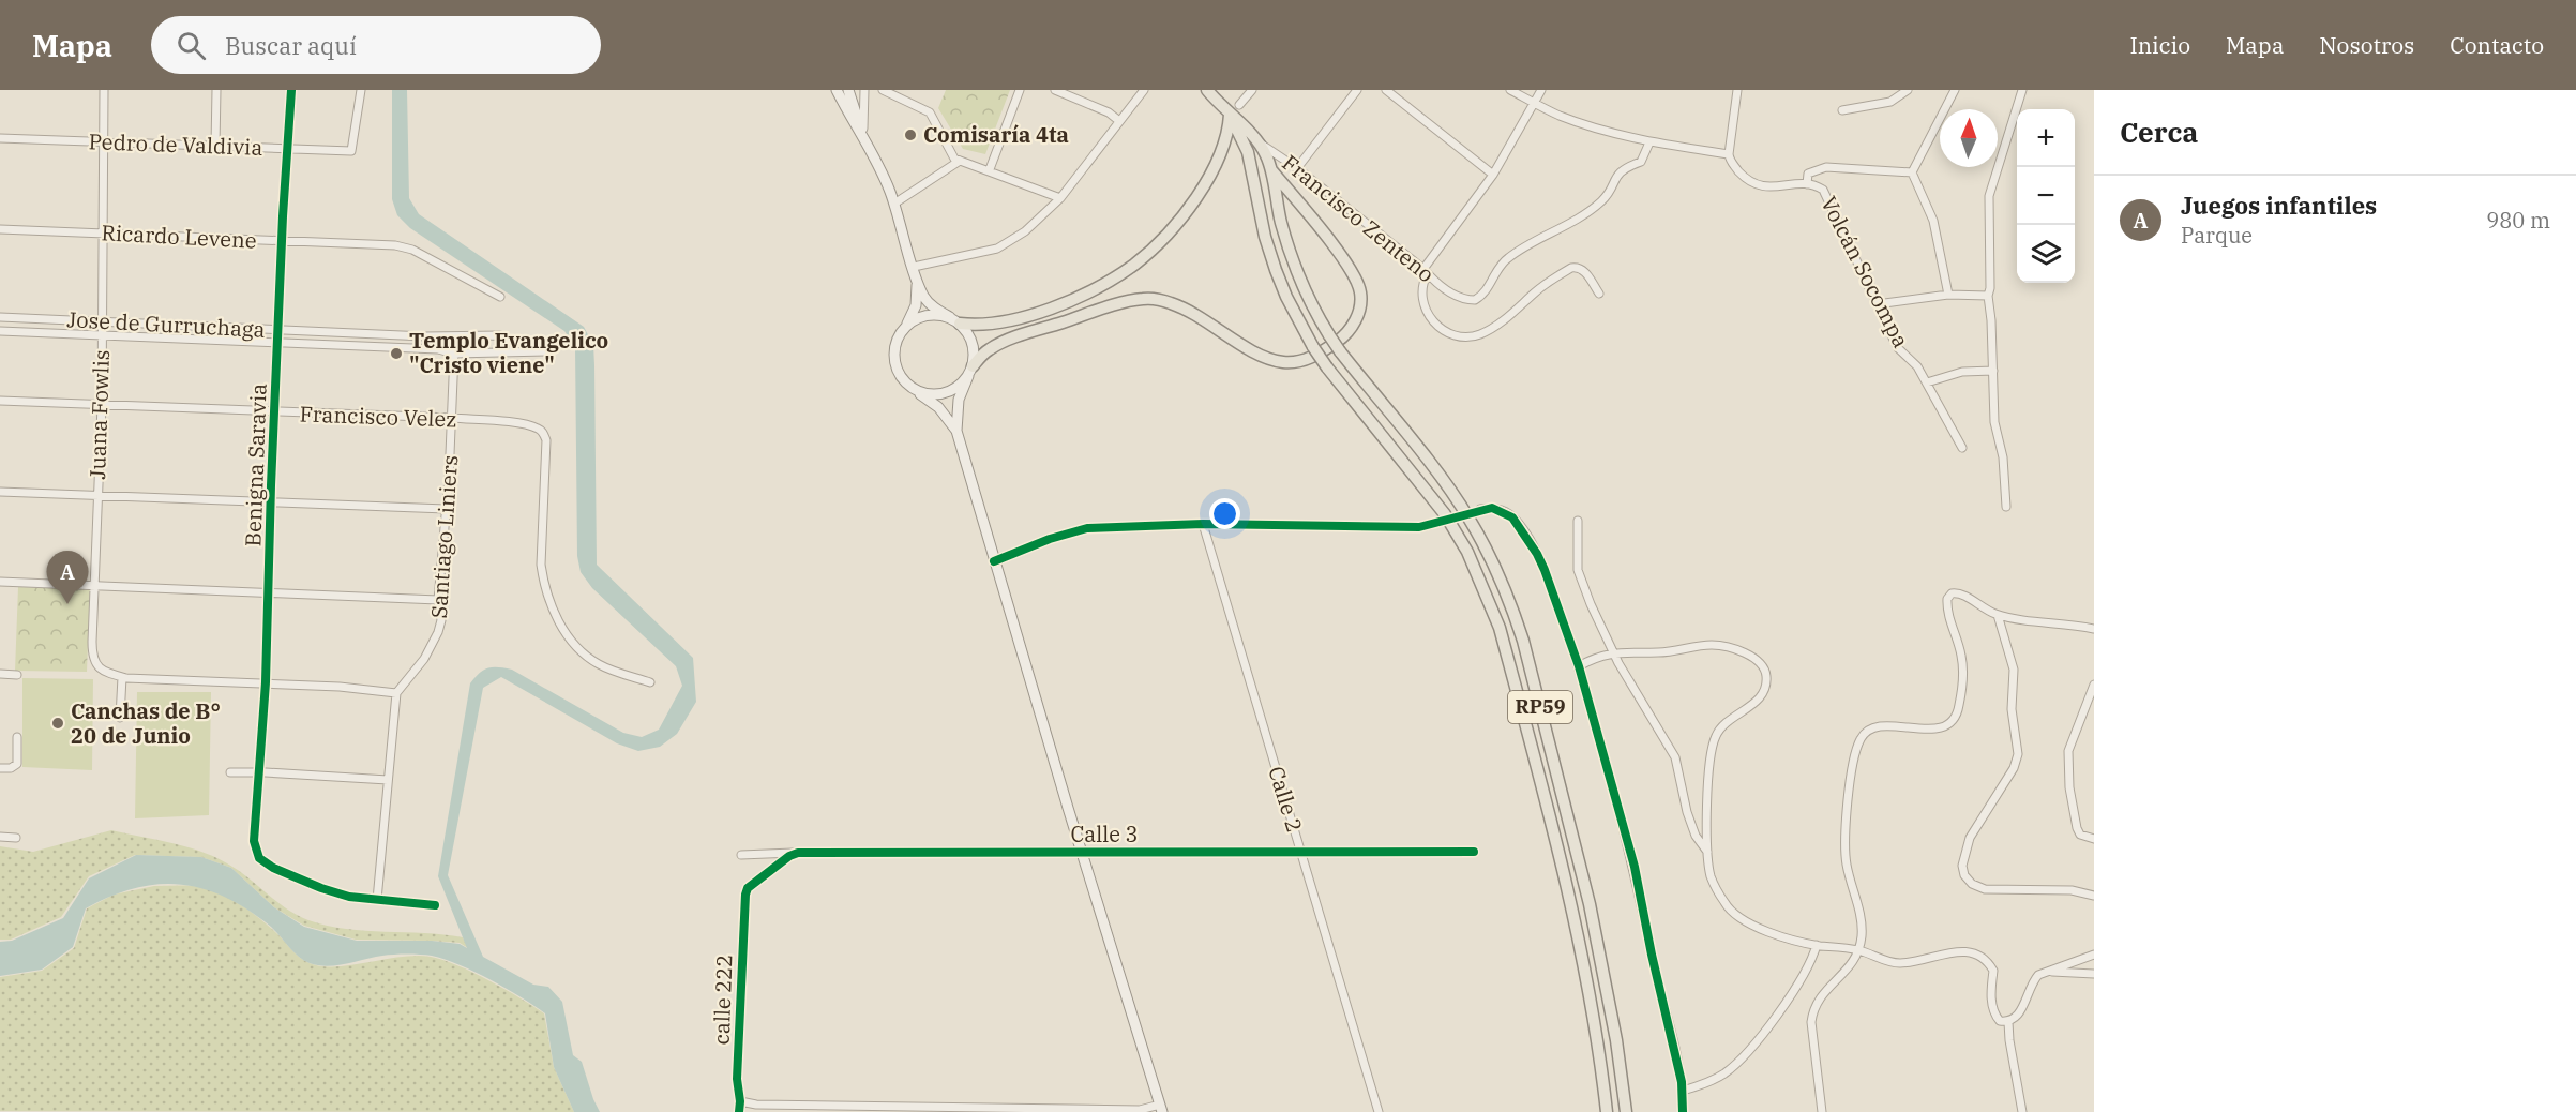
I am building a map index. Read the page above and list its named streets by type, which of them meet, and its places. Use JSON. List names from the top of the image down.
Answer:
{
  "streets": {
    "main road": ["RP59"],
    "street": [
      "Pedro de Valdivia",
      "Francisco Zenteno",
      "Ricardo Levene",
      "Volcán Socompa",
      "Jose de Gurruchaga",
      "Juana Fowlis",
      "Francisco Velez",
      "Benigna Saravia",
      "Santiago Liniers",
      "Calle 2",
      "Calle 3",
      "calle 222"
    ]
  },
  "crossings": [
    ["Pedro de Valdivia", "Juana Fowlis"],
    ["Pedro de Valdivia", "Benigna Saravia"],
    ["Ricardo Levene", "Juana Fowlis"],
    ["Ricardo Levene", "Benigna Saravia"],
    ["Jose de Gurruchaga", "Juana Fowlis"],
    ["Jose de Gurruchaga", "Benigna Saravia"],
    ["Jose de Gurruchaga", "Santiago Liniers"],
    ["Juana Fowlis", "Francisco Velez"],
    ["Francisco Velez", "Benigna Saravia"],
    ["Francisco Velez", "Santiago Liniers"],
    ["Calle 2", "Calle 3"],
    ["Calle 3", "calle 222"]
  ],
  "places": ["Comisaría 4ta", "Templo Evangelico \"Cristo viene\"", "Canchas de B° 20 de Junio"],
  "north": "top",
  "page": {
    "header": "Mapa",
    "search": "Buscar aquí",
    "nav": [
      "Inicio",
      "Mapa",
      "Nosotros",
      "Contacto"
    ],
    "heading": "Cerca",
    "map_buttons": ["+", "−"],
    "list": [
      {
        "mark": "A",
        "name": "Juegos infantiles",
        "note": "Parque",
        "value": "980 m"
      }
    ],
    "pins": "A"
  }
}
